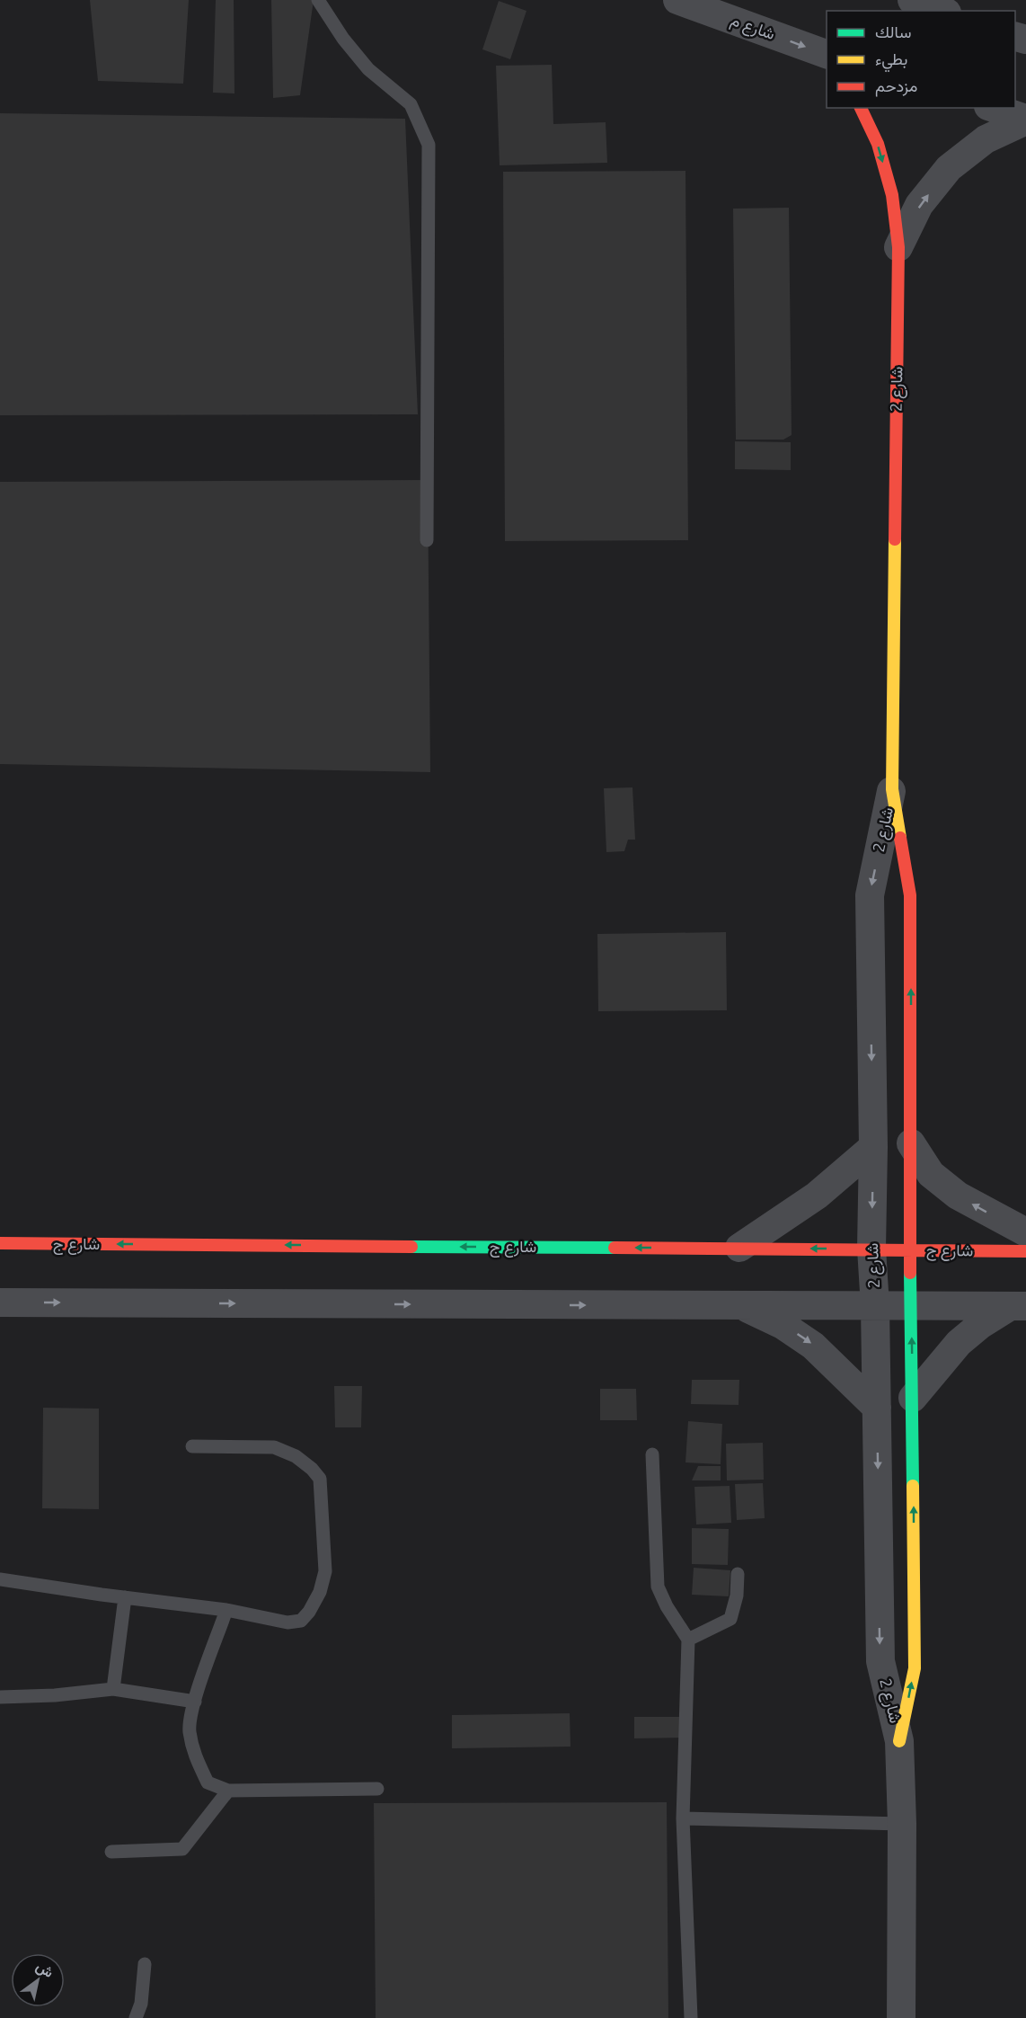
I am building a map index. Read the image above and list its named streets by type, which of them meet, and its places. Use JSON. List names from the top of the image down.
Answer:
{
  "streets": {
    "street": ["شارع م", "شارع 2", "شارع ج"]
  },
  "crossings": [
    ["شارع 2", "شارع ج"]
  ],
  "one_way": ["شارع م"],
  "legend": ["سالك", "بطيء", "مزدحم"],
  "north": "top right"
}
